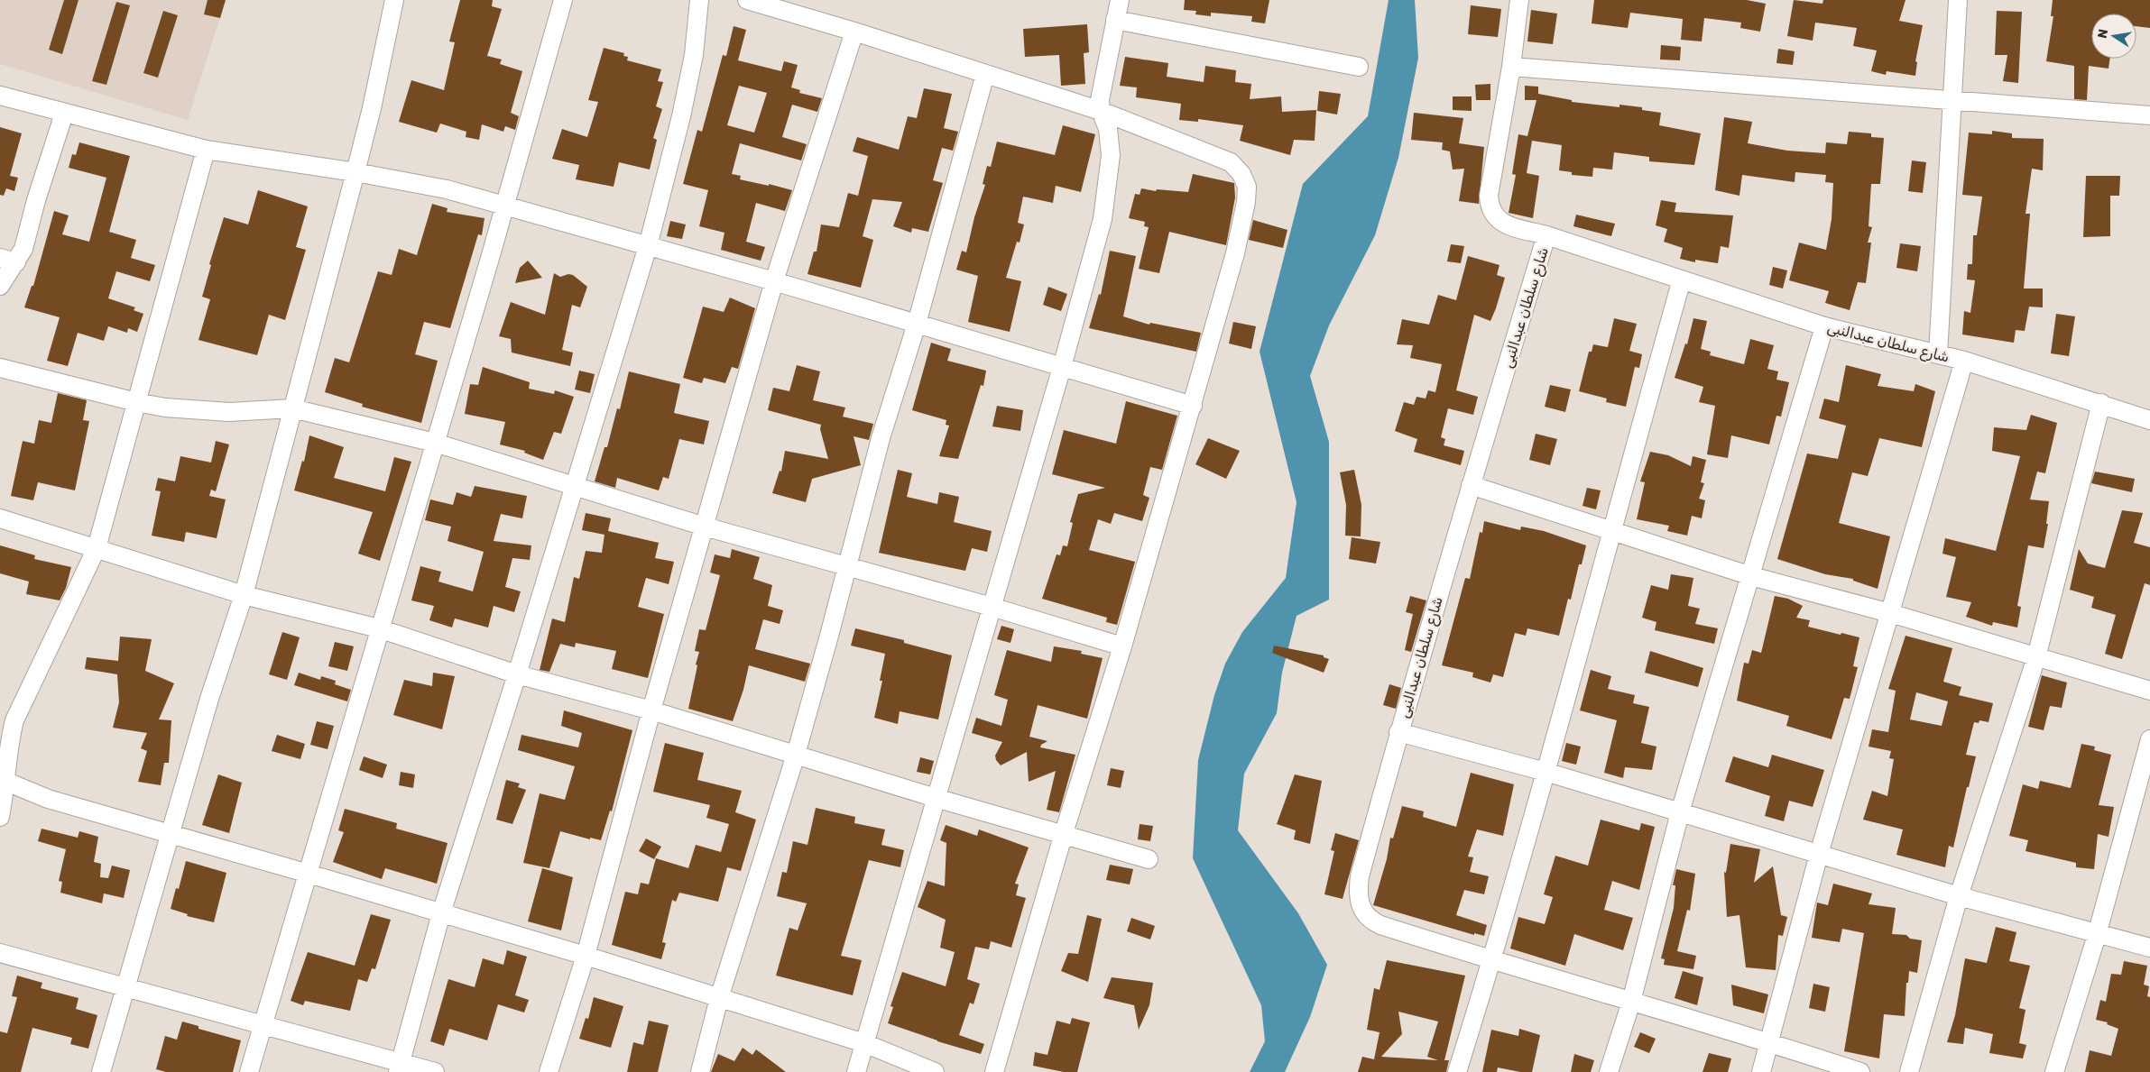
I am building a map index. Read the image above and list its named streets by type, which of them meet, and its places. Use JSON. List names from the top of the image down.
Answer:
{
  "streets": {
    "street": ["شارع سلطان عبدالنبى"]
  },
  "north": "left"
}
